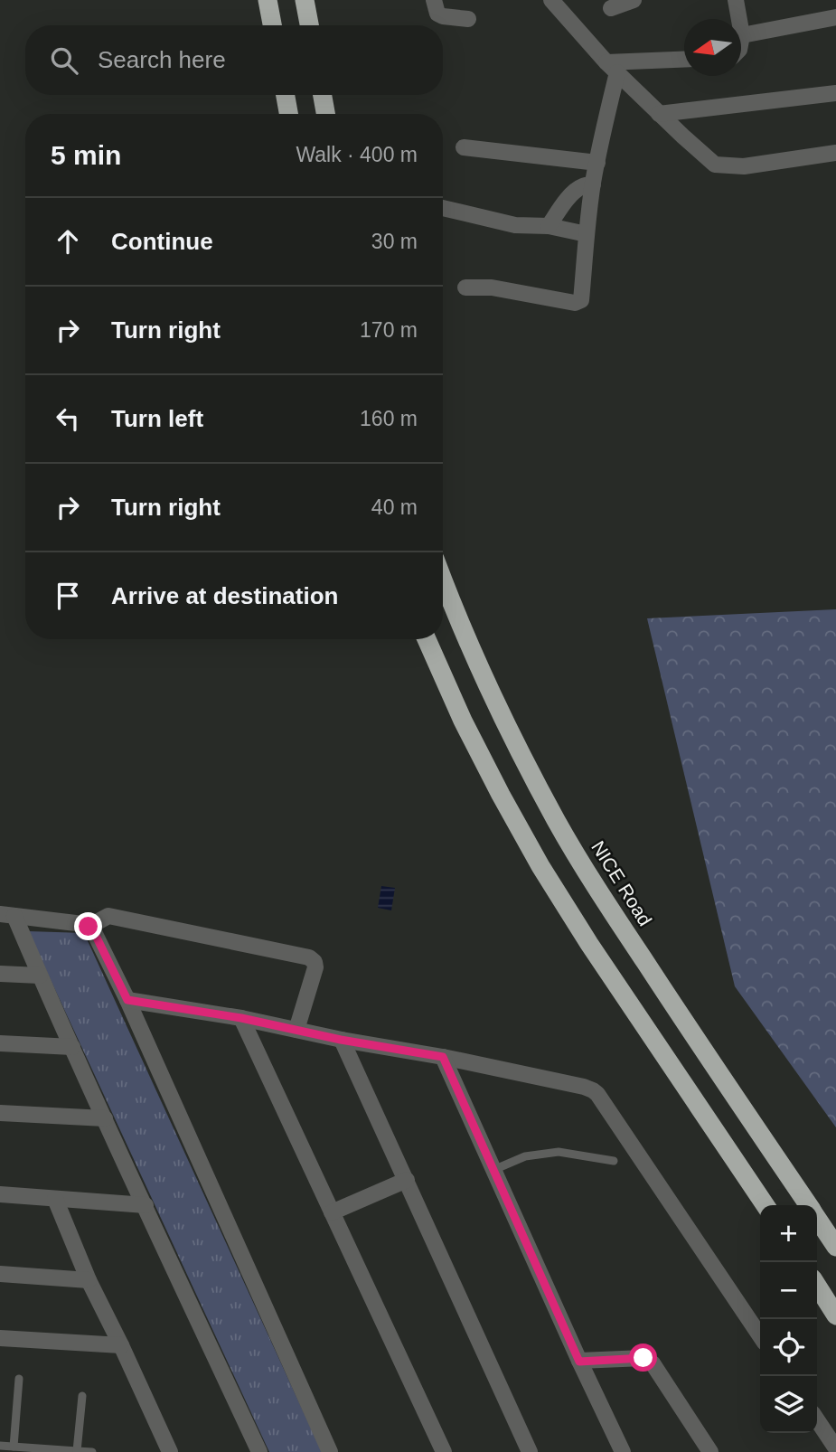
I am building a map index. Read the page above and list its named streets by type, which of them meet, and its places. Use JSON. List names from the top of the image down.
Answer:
{
  "streets": {
    "highway": ["NICE Road"]
  },
  "north": "left",
  "page": {
    "search": "Search here",
    "heading": ["5 min", "Walk · 400 m"],
    "list": [
      ["Continue", "30 m"],
      ["Turn right", "170 m"],
      ["Turn left", "160 m"],
      ["Turn right", "40 m"],
      "Arrive at destination"
    ],
    "map_buttons": ["+", "−"]
  }
}
